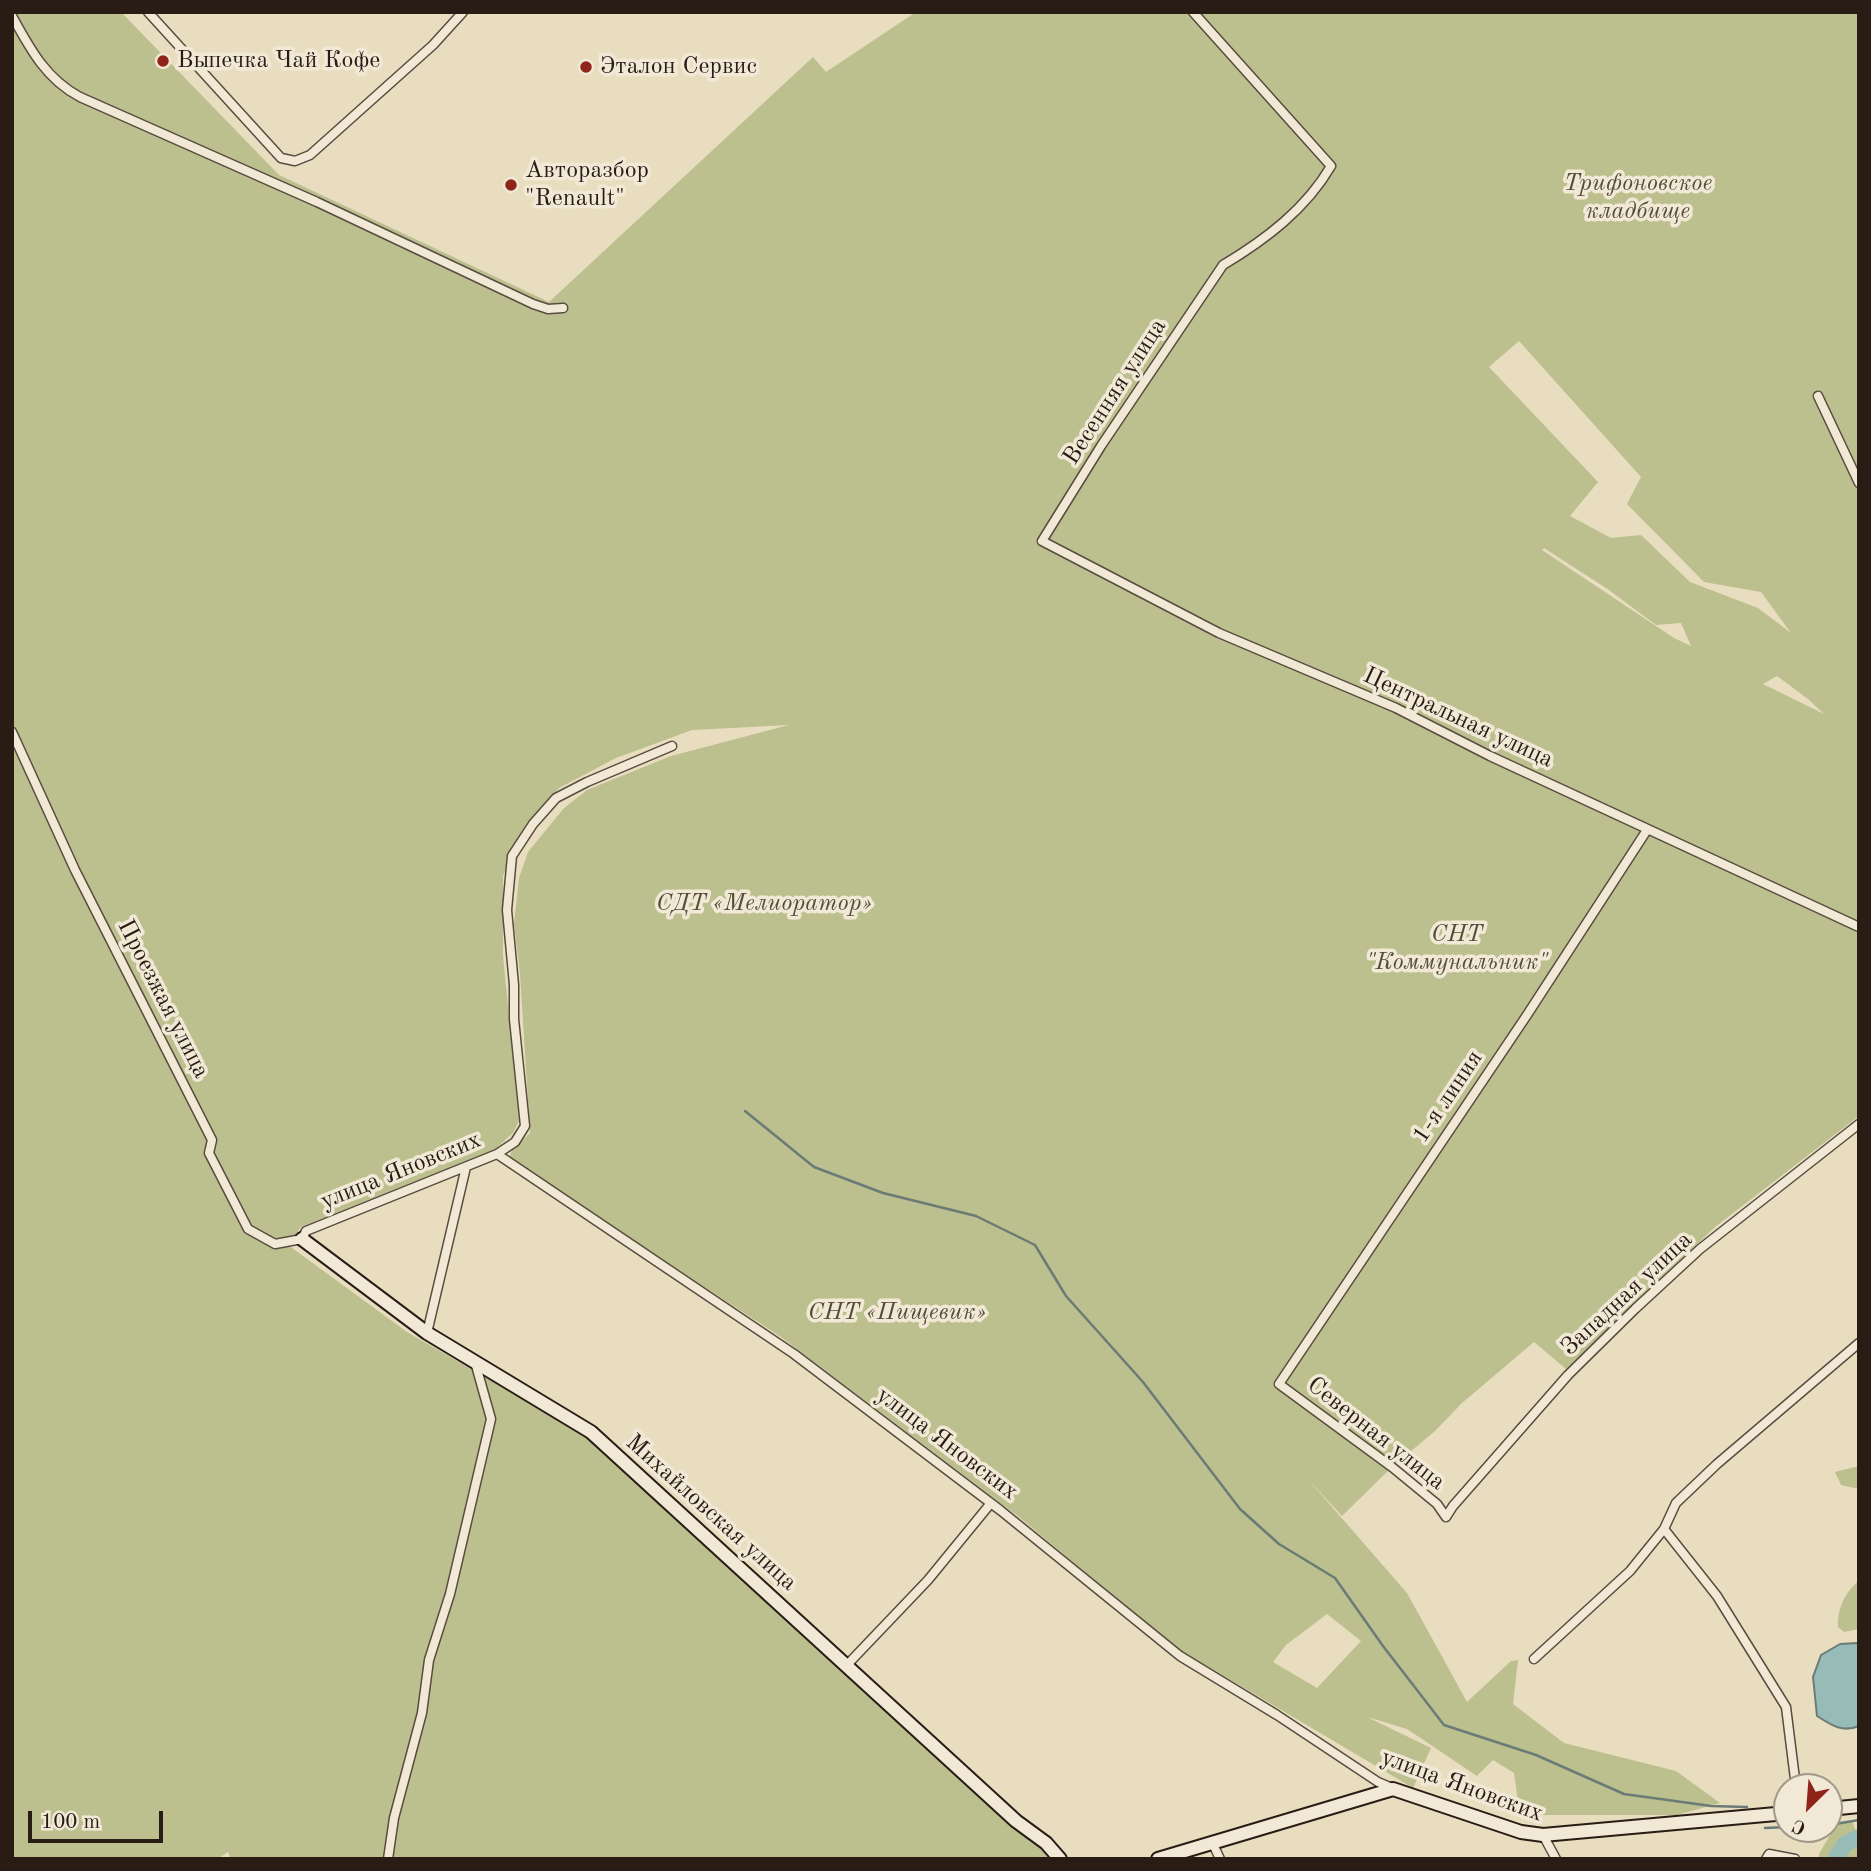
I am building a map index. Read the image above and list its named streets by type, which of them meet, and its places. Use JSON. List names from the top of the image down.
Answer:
{
  "streets": {
    "street": [
      "Весенняя улица",
      "Центральная улица",
      "Проезжая улица",
      "1-я линия",
      "улица Яновских",
      "Западная улица",
      "Северная улица",
      "Михайловская улица"
    ]
  },
  "crossings": [
    ["Весенняя улица", "Центральная улица"],
    ["Центральная улица", "1-я линия"],
    ["Проезжая улица", "улица Яновских"],
    ["Проезжая улица", "Михайловская улица"],
    ["1-я линия", "Северная улица"],
    ["улица Яновских", "Михайловская улица"],
    ["Западная улица", "Северная улица"]
  ],
  "parks": [
    "Трифоновское кладбище",
    "СДТ «Мелиоратор»",
    "СНТ \"Коммунальник\"",
    "СНТ «Пищевик»"
  ],
  "places": ["Выпечка Чай Кофе", "Эталон Сервис", "Авторазбор \"Renault\""],
  "scale_bar": "100 m",
  "north": "bottom left"
}
